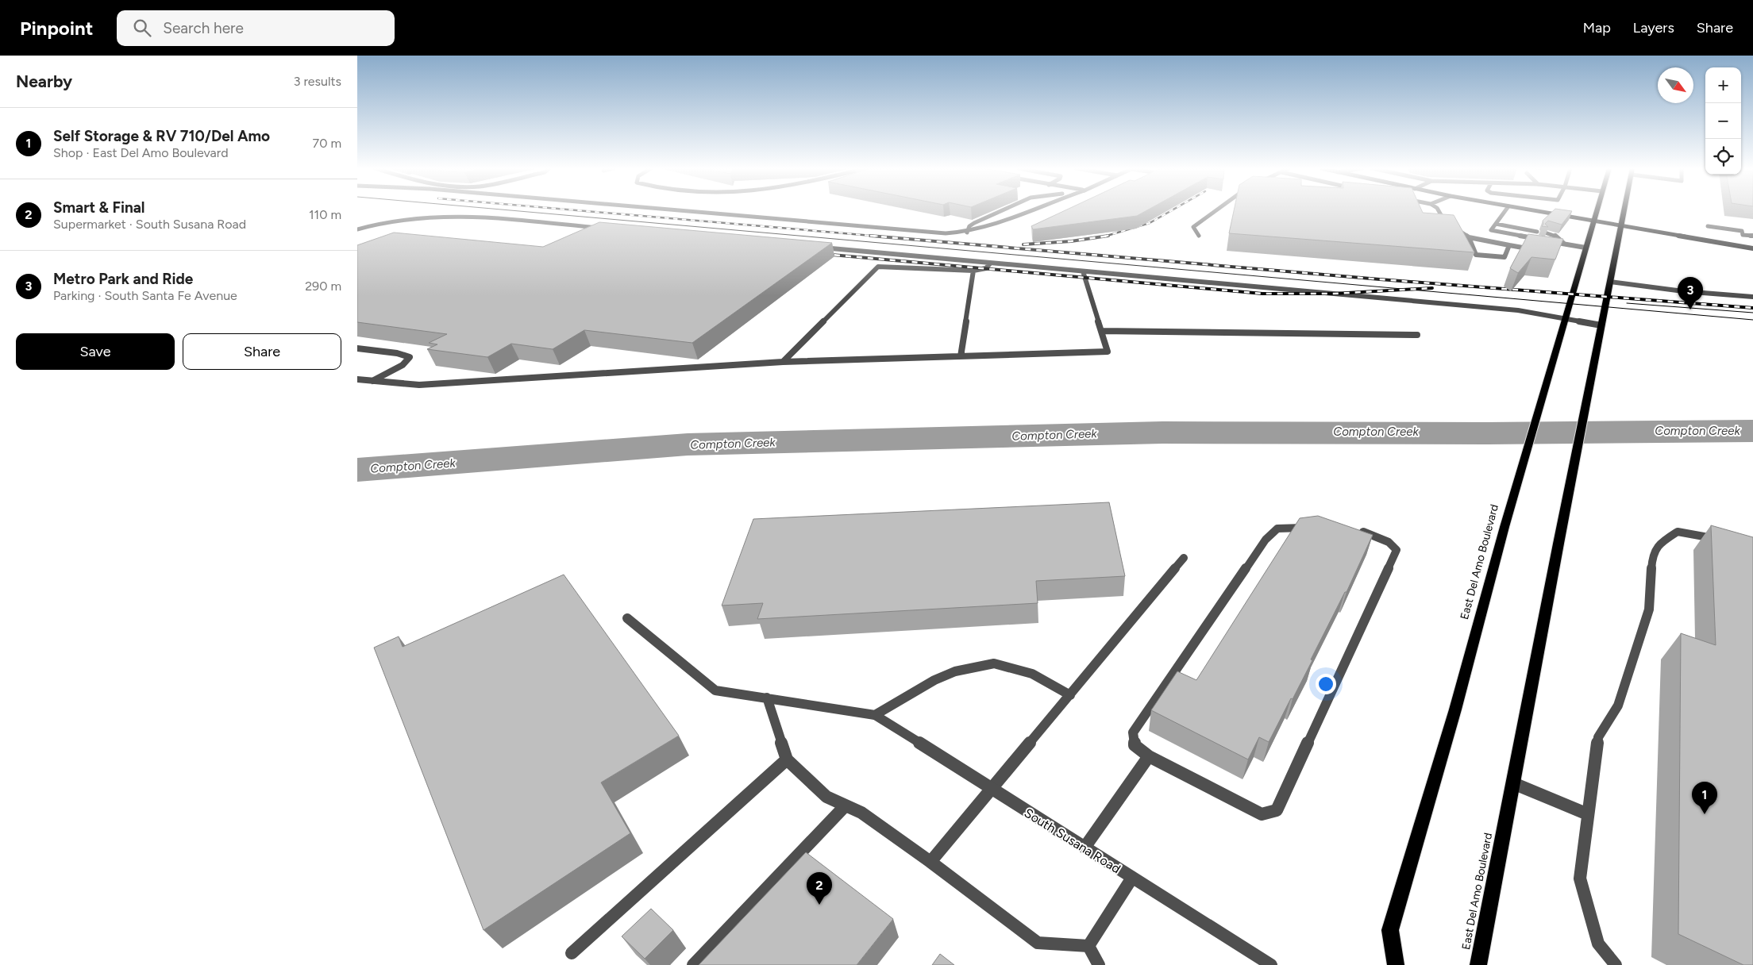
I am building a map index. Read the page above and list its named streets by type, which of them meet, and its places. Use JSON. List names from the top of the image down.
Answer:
{
  "streets": {
    "main road": ["East Del Amo Boulevard"],
    "street": ["South Susana Road"]
  },
  "water": ["Compton Creek"],
  "north": "bottom right",
  "page": {
    "header": "Pinpoint",
    "search": "Search here",
    "nav": ["Map", "Layers", "Share"],
    "heading": ["Nearby", "3 results"],
    "map_buttons": ["+", "−"],
    "list": [
      {
        "mark": "1",
        "name": "Self Storage & RV 710/Del Amo",
        "note": "Shop · East Del Amo Boulevard",
        "value": "70 m"
      },
      {
        "mark": "2",
        "name": "Smart & Final",
        "note": "Supermarket · South Susana Road",
        "value": "110 m"
      },
      {
        "mark": "3",
        "name": "Metro Park and Ride",
        "note": "Parking · South Santa Fe Avenue",
        "value": "290 m"
      }
    ],
    "pins": ["3", "1", "2"],
    "buttons": ["Save", "Share"]
  }
}
